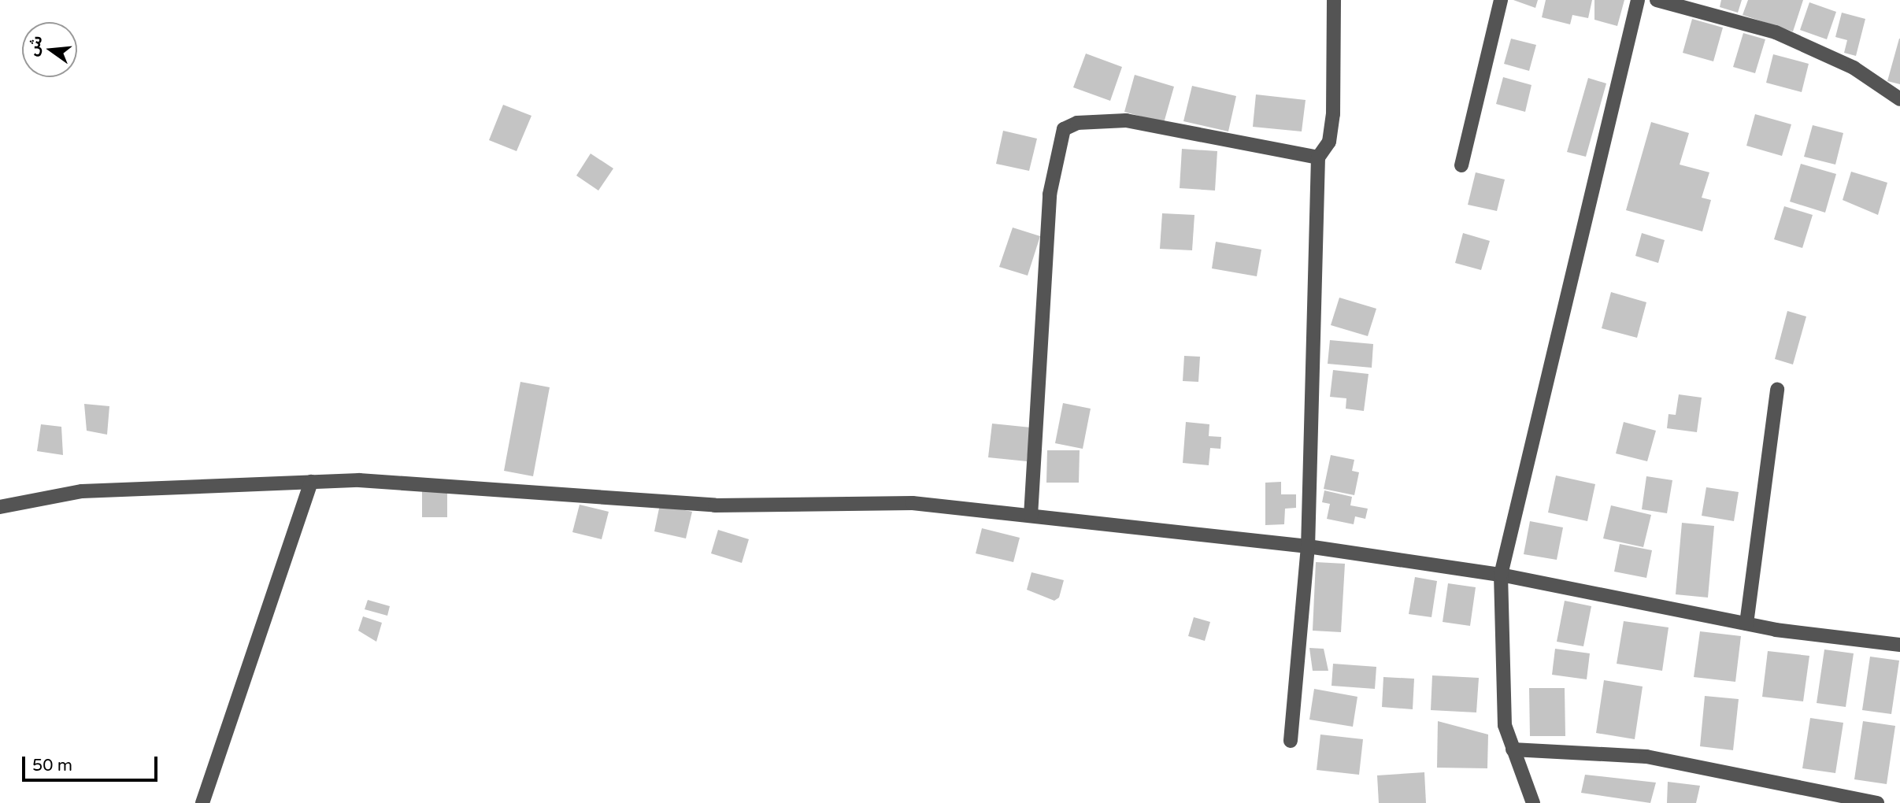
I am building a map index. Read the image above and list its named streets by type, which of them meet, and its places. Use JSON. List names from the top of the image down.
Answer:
{
  "scale_bar": "50 m",
  "north": "left"
}
